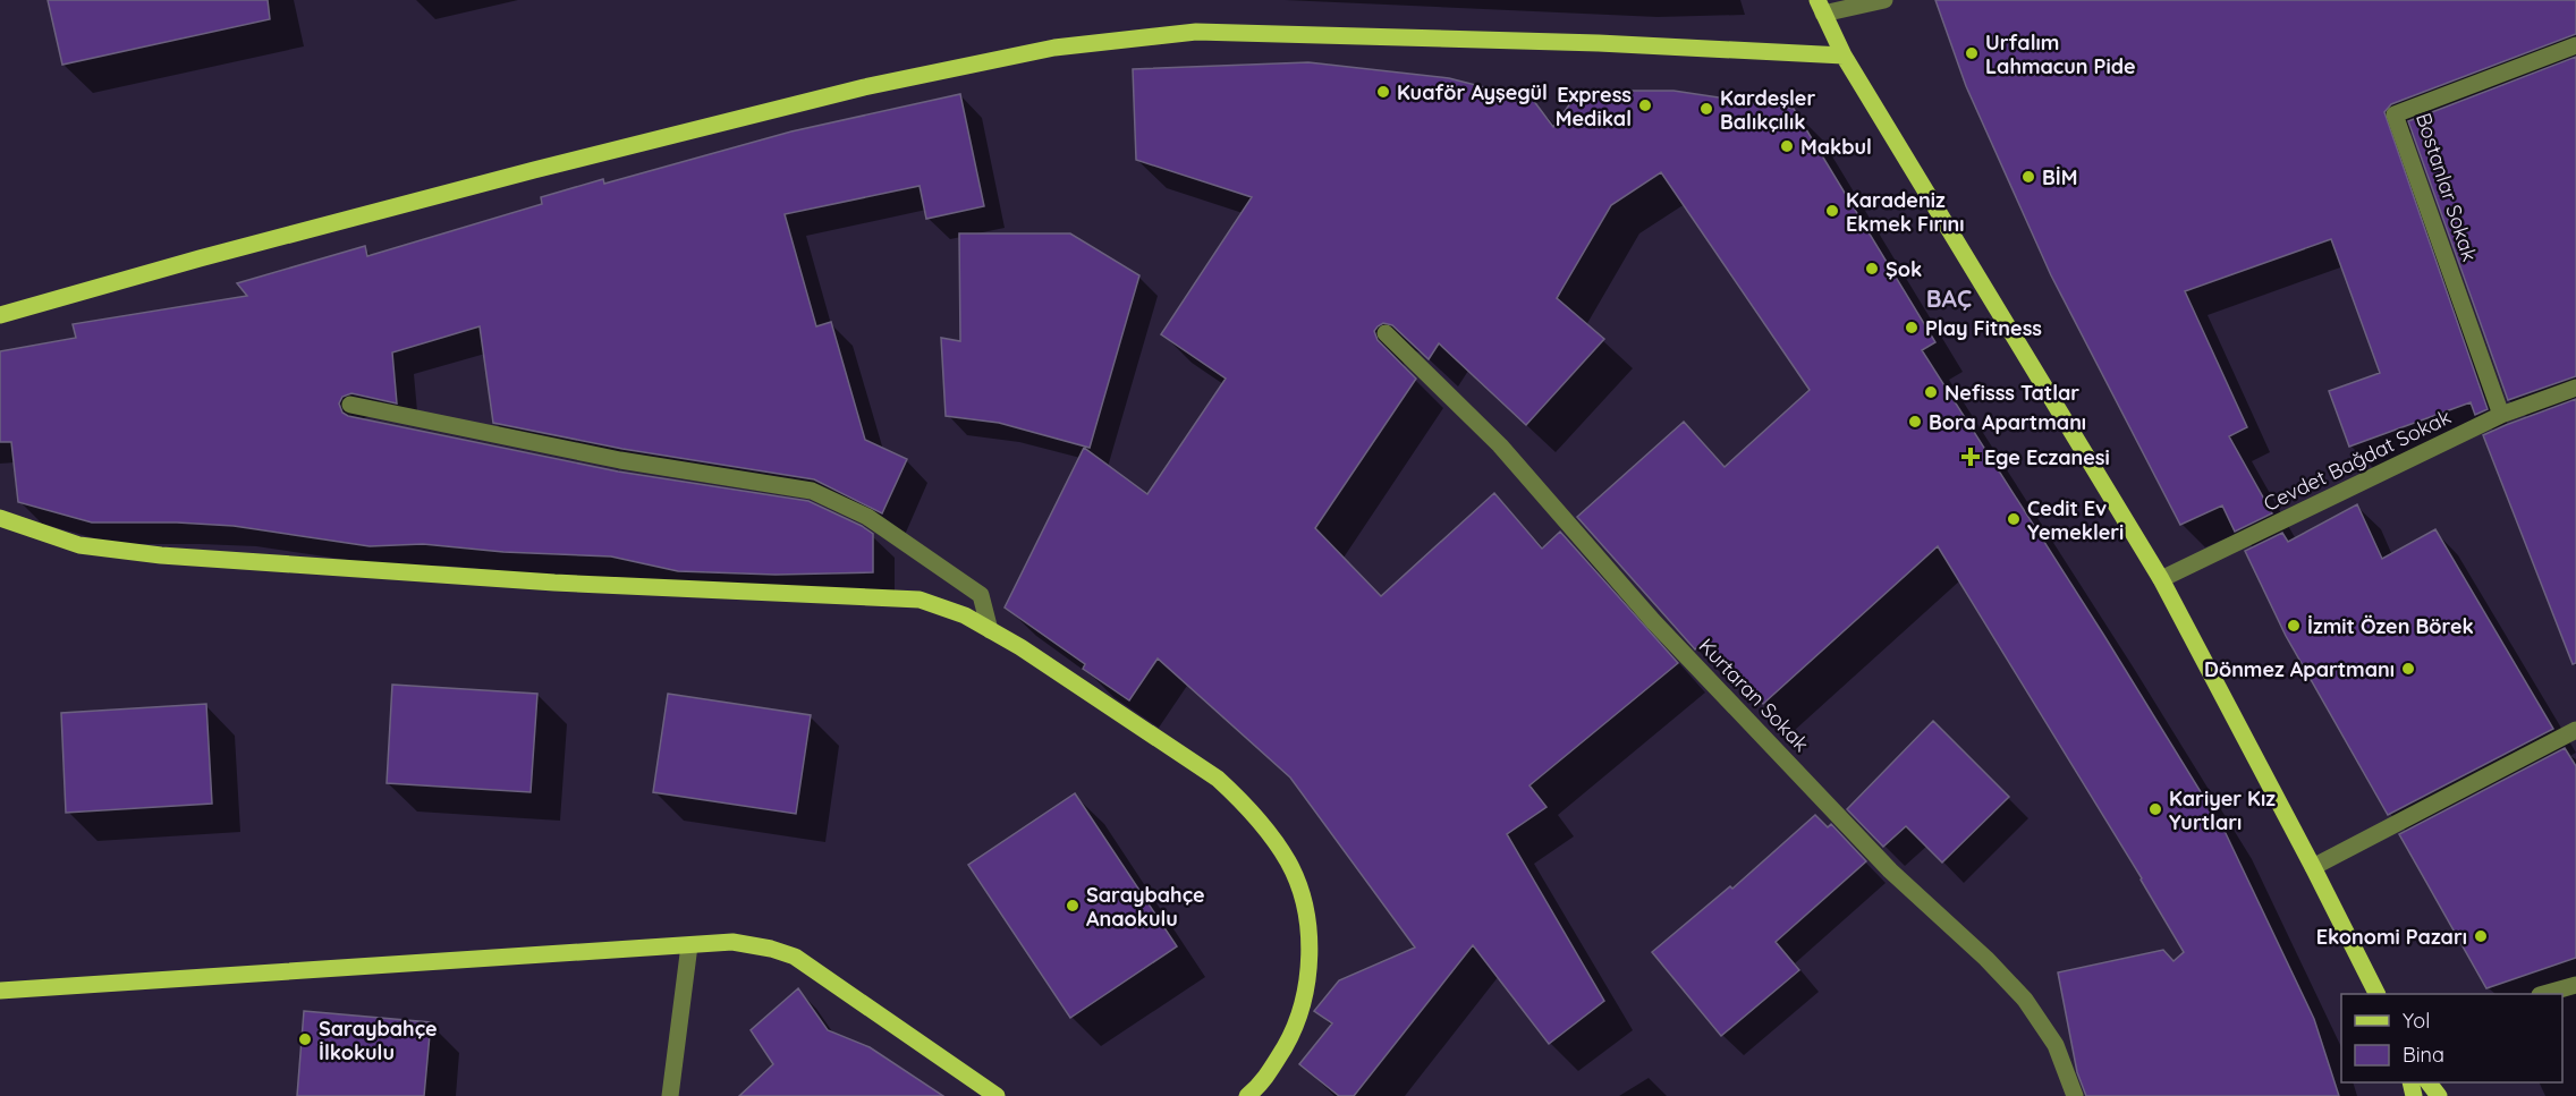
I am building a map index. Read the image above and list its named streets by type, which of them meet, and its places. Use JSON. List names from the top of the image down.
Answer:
{
  "streets": {
    "street": ["Bostanlar Sokak", "Cevdet Bağdat Sokak", "Kurtaran Sokak"]
  },
  "crossings": [
    ["Bostanlar Sokak", "Cevdet Bağdat Sokak"]
  ],
  "districts": ["BAÇ"],
  "places": {
    "other": [
      "Urfalım Lahmacun Pide",
      "Kuaför Ayşegül",
      "Express Medikal",
      "Kardeşler Balıkçılık",
      "Makbul",
      "BİM",
      "Karadeniz Ekmek Fırını",
      "Şok",
      "Play Fitness",
      "Nefisss Tatlar",
      "Bora Apartmanı",
      "Cedit Ev Yemekleri",
      "İzmit Özen Börek",
      "Dönmez Apartmanı",
      "Kariyer Kız Yurtları",
      "Saraybahçe Anaokulu",
      "Ekonomi Pazarı",
      "Saraybahçe İlkokulu"
    ],
    "health": ["Ege Eczanesi"]
  },
  "legend": ["Yol", "Bina"]
}
